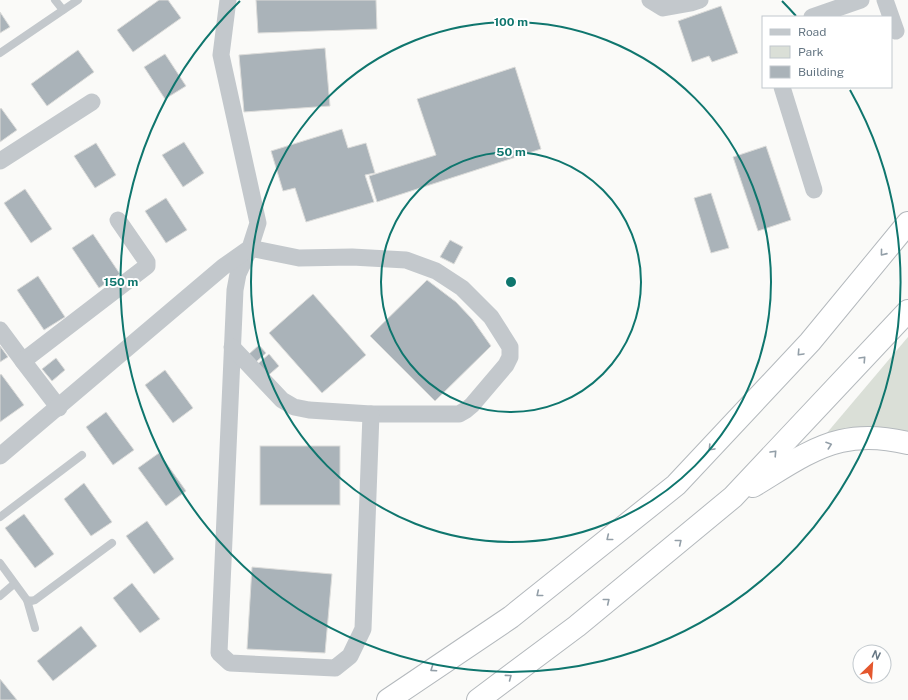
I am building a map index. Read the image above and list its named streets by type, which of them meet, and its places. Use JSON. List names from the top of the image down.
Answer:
{
  "legend": ["Road", "Park", "Building"],
  "north": "top right",
  "rings": ["100 m", "50 m", "150 m"]
}
